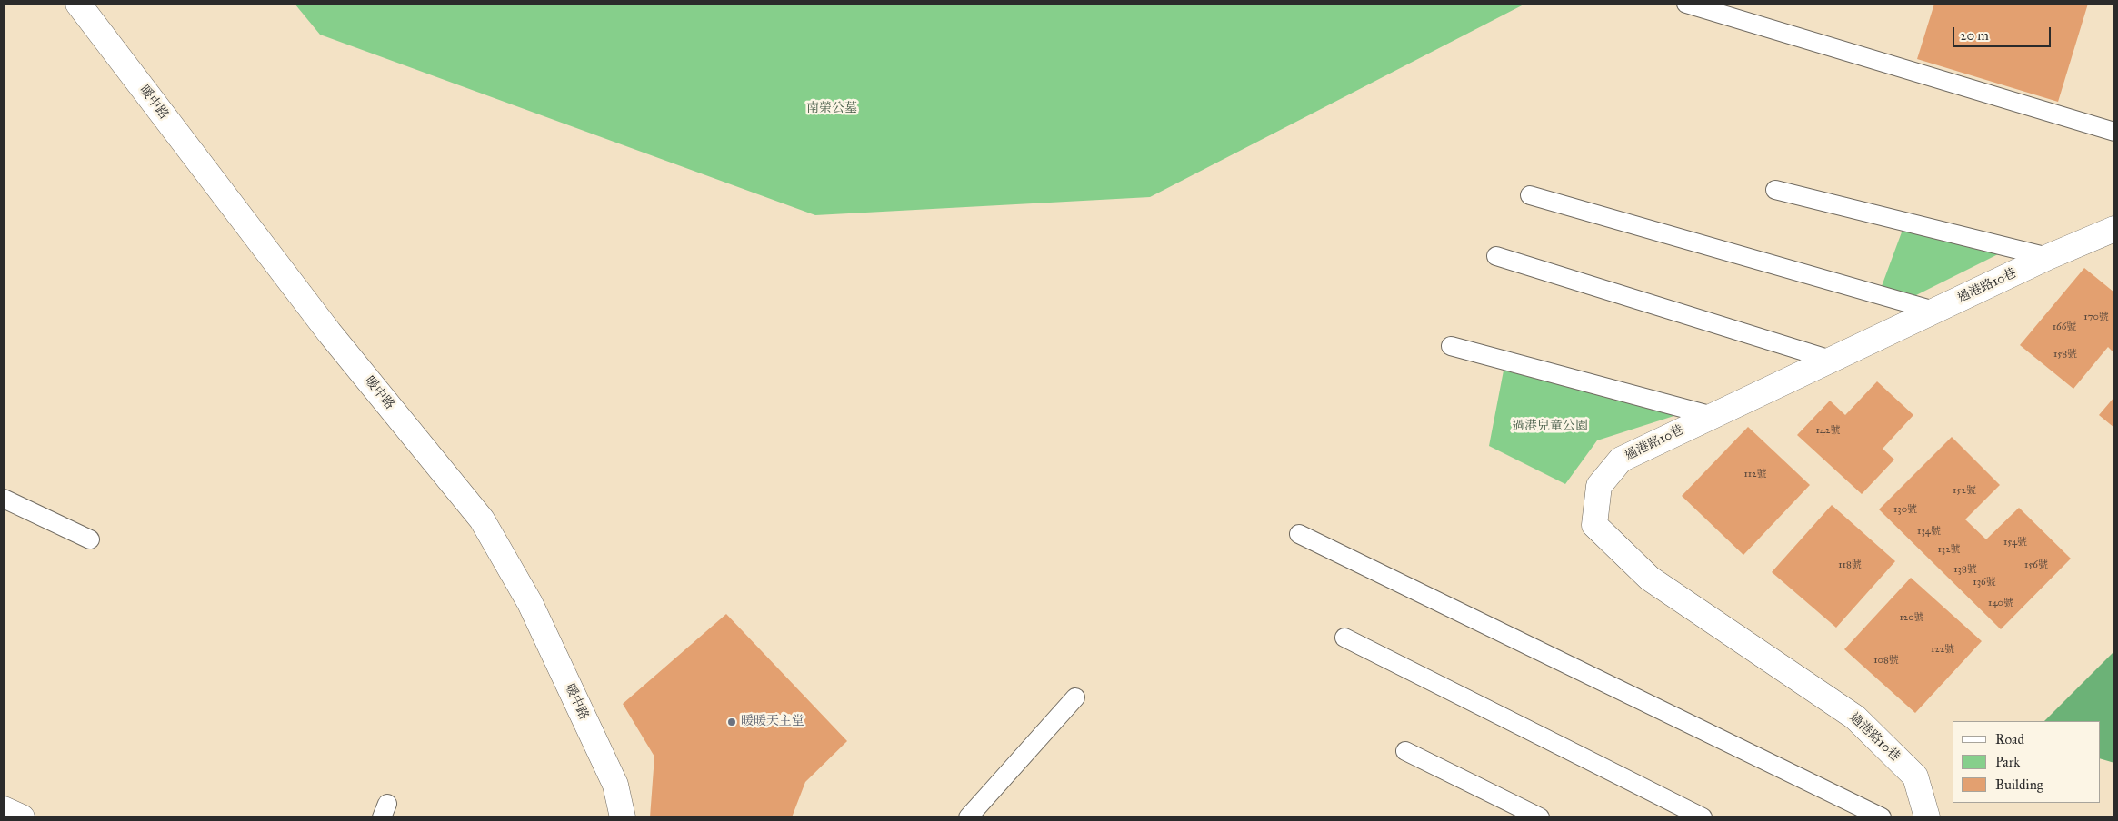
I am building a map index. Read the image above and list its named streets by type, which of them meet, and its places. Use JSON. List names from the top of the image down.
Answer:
{
  "streets": {
    "street": ["暖中路", "過港路10巷"]
  },
  "parks": ["南榮公墓", "過港兒童公園"],
  "places": ["暖暖天主堂"],
  "house_numbers": [
    "170號",
    "166號",
    "158號",
    "142號",
    "112號",
    "152號",
    "130號",
    "134號",
    "154號",
    "132號",
    "118號",
    "156號",
    "138號",
    "136號",
    "140號",
    "120號",
    "122號",
    "108號"
  ],
  "legend": ["Road", "Park", "Building"],
  "scale_bar": "20 m"
}
